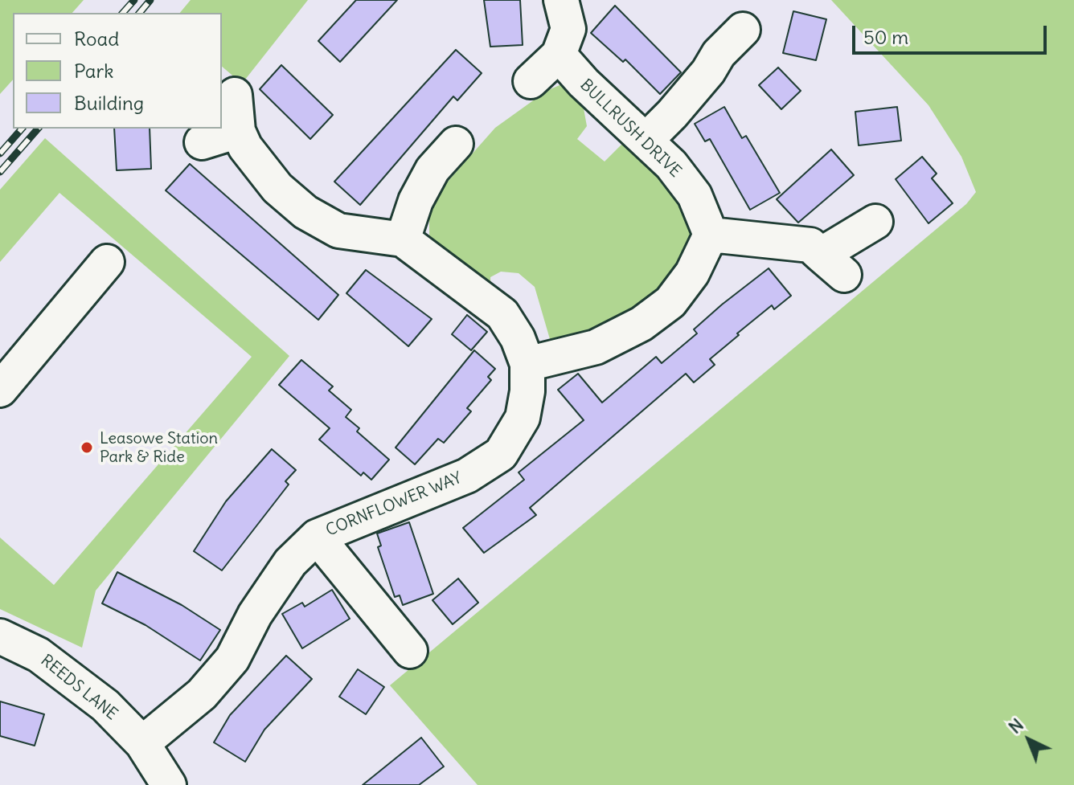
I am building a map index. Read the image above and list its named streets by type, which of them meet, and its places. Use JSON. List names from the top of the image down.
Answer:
{
  "streets": {
    "street": ["BULLRUSH DRIVE", "CORNFLOWER WAY", "REEDS LANE"]
  },
  "crossings": [
    ["CORNFLOWER WAY", "REEDS LANE"]
  ],
  "places": ["Leasowe Station Park & Ride"],
  "legend": ["Road", "Park", "Building"],
  "scale_bar": "50 m",
  "north": "top left"
}
